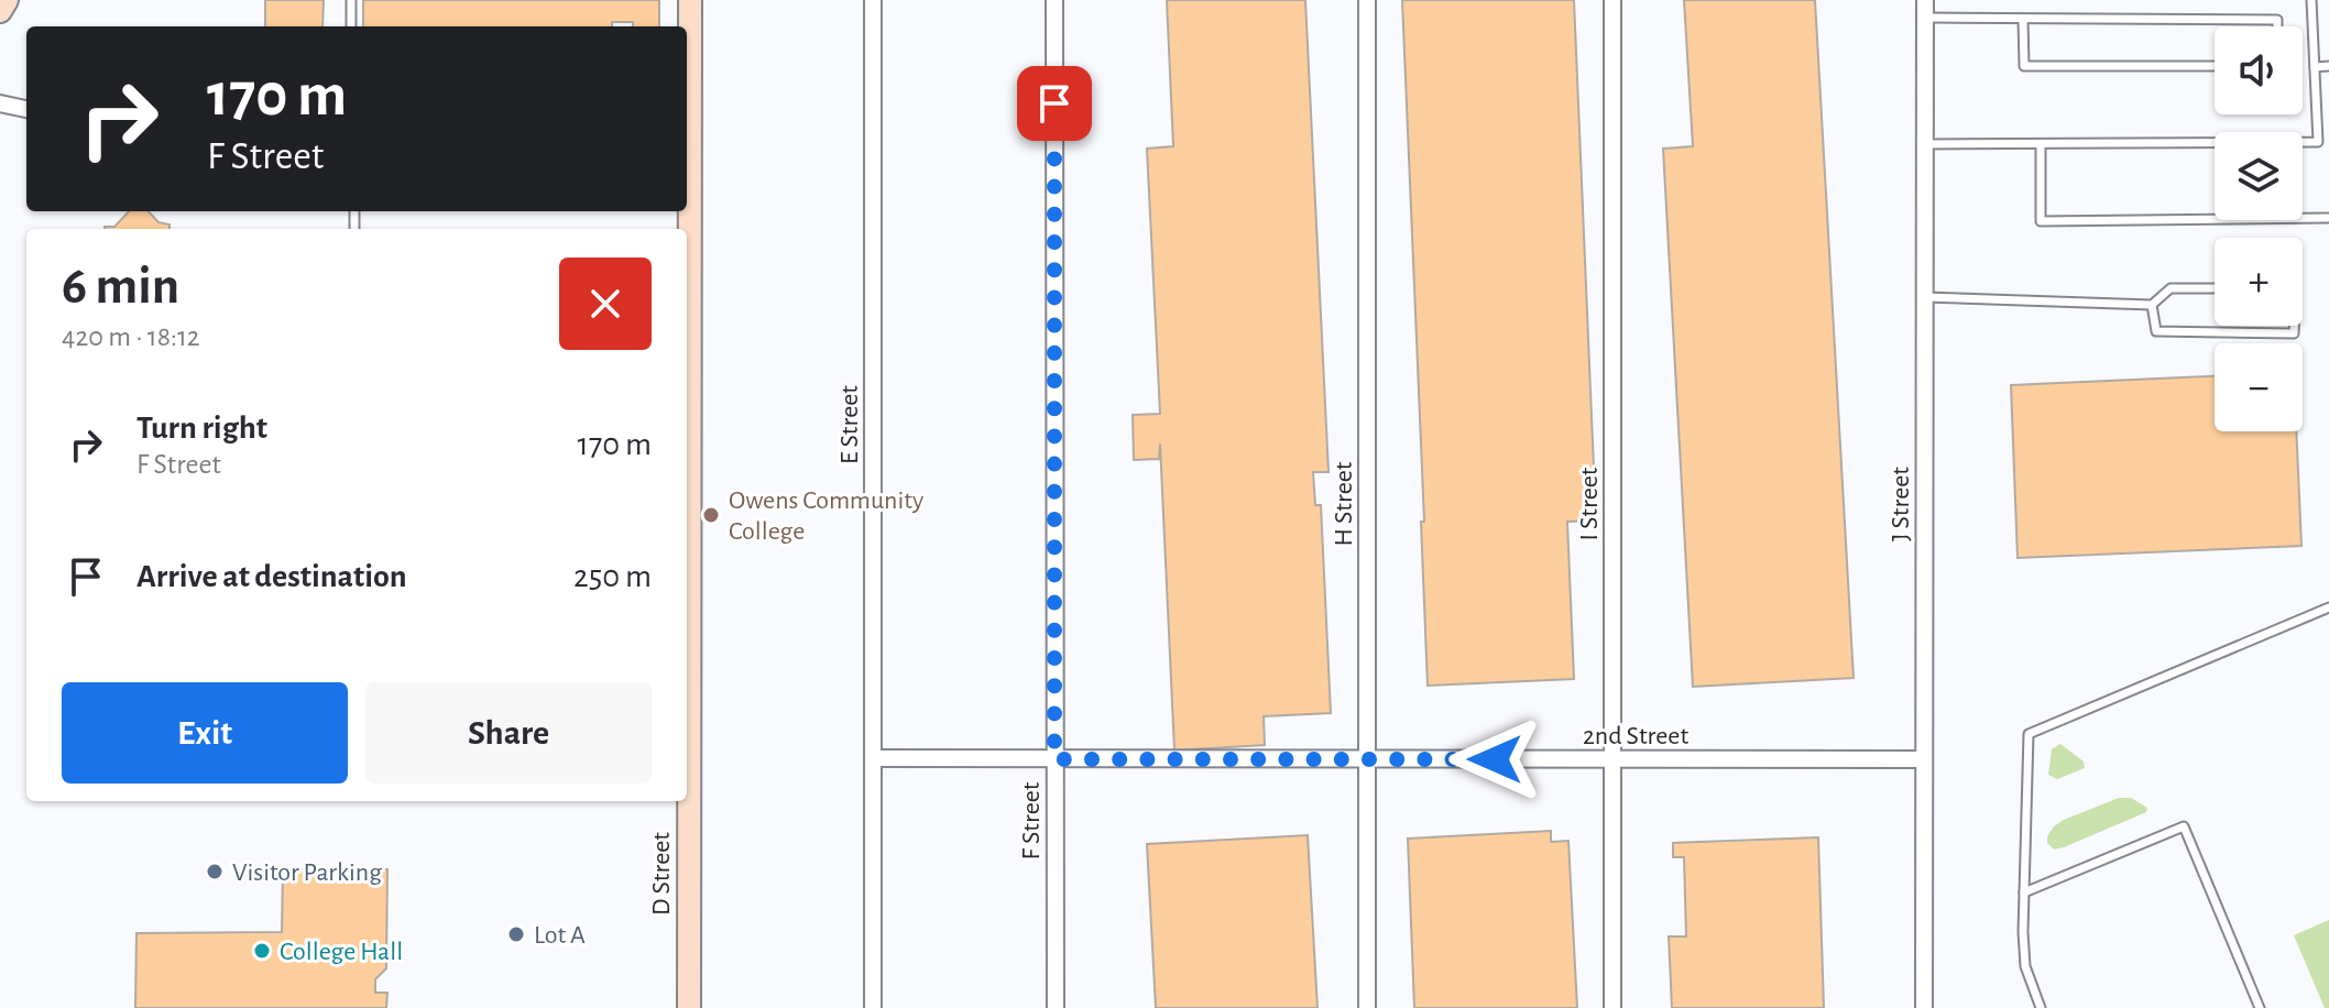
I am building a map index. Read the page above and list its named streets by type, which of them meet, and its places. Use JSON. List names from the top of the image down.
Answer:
{
  "streets": {
    "street": [
      "E Street",
      "H Street",
      "I Street",
      "J Street",
      "2nd Street",
      "F Street",
      "D Street"
    ]
  },
  "crossings": [
    ["E Street", "2nd Street"],
    ["H Street", "2nd Street"],
    ["I Street", "2nd Street"],
    ["J Street", "2nd Street"],
    ["2nd Street", "F Street"]
  ],
  "places": [
    "Owens Community College",
    "Visitor Parking",
    "Lot A",
    "College Hall"
  ],
  "page": {
    "map_buttons": ["+", "−"],
    "turn": ["170 m", "F Street"],
    "heading": ["6 min", "420 m · 18:12"],
    "list": [
      {
        "name": "Turn right",
        "note": "F Street",
        "value": "170 m"
      },
      {
        "name": "Arrive at destination",
        "value": "250 m"
      }
    ],
    "buttons": ["Exit", "Share"]
  }
}
